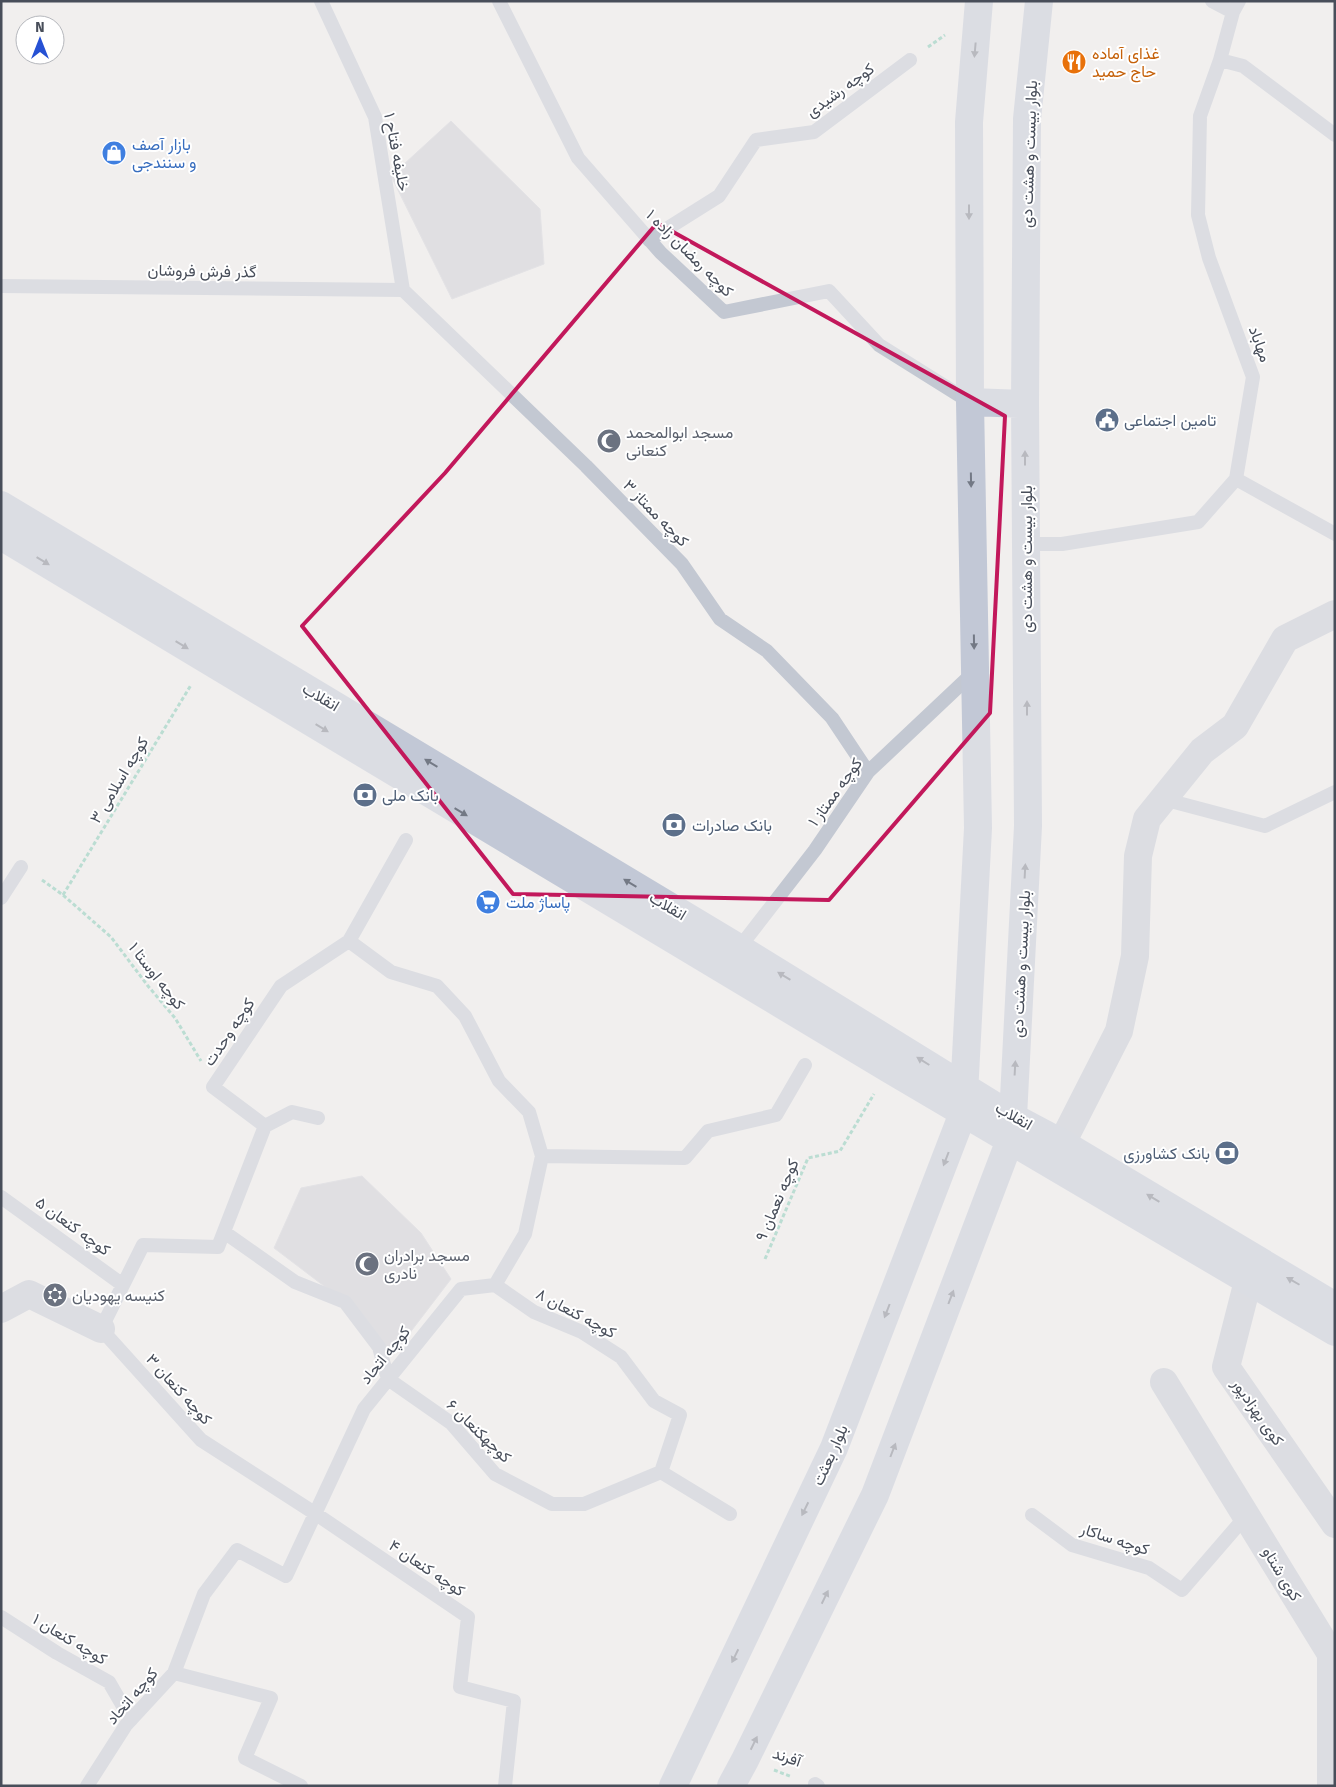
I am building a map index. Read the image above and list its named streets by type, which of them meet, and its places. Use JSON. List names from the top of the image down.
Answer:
{
  "streets": {
    "main road": ["بلوار بیست و هشت دی", "انقلاب", "بلوار بعثت"],
    "street": ["کوی بهزادپور", "کوی شتاو"],
    "lane": [
      "کوچه رشیدی",
      "خلیفه فتاح ۱",
      "کوچه رمضان زاده ۱",
      "گذر فرش فروشان",
      "مهاباد",
      "کوچه ممتاز ۳",
      "کوچه ممتاز ۱",
      "کوچه وحدت",
      "کوچه کنعان ۵",
      "کوچه کنعان ۸",
      "کوچه اتحاد",
      "کوچه کنعان ۳",
      "کوچهکنعان ۶",
      "کوچه ساکار",
      "کوچه کنعان ۴",
      "کوچه کنعان ۱"
    ],
    "path": [
      "کوچه اسلامی ۳",
      "کوچه اوستا ۱",
      "کوچه نعمان ۹",
      "آفرند"
    ]
  },
  "crossings": [
    ["کوچه رشیدی", "کوچه رمضان زاده ۱"],
    ["خلیفه فتاح ۱", "گذر فرش فروشان"],
    ["خلیفه فتاح ۱", "کوچه ممتاز ۳"],
    ["بلوار بیست و هشت دی", "انقلاب"],
    ["گذر فرش فروشان", "کوچه ممتاز ۳"],
    ["کوچه ممتاز ۳", "کوچه ممتاز ۱"],
    ["انقلاب", "کوچه ممتاز ۱"],
    ["انقلاب", "کوی بهزادپور"],
    ["انقلاب", "بلوار بعثت"],
    ["کوچه اسلامی ۳", "کوچه اوستا ۱"],
    ["کوچه اوستا ۱", "کوچه وحدت"],
    ["کوچه کنعان ۸", "کوچه اتحاد"],
    ["کوچه کنعان ۸", "کوچهکنعان ۶"],
    ["کوچه اتحاد", "کوچه کنعان ۳"],
    ["کوچه اتحاد", "کوچهکنعان ۶"],
    ["کوچه اتحاد", "کوچه کنعان ۴"],
    ["کوچه اتحاد", "کوچه کنعان ۱"],
    ["کوچه کنعان ۳", "کوچه کنعان ۴"],
    ["کوچه ساکار", "کوی شتاو"]
  ],
  "places": {
    "restaurant": ["غذای آماده حاج حمید"],
    "shop": ["بازار آصف و سنندجی"],
    "public building": ["تامین اجتماعی"],
    "mosque": ["مسجد ابوالمحمد کنعانی", "مسجد برادران نادری"],
    "bank": ["بانک ملی", "بانک صادرات", "بانک کشاورزی"],
    "supermarket": ["پاساژ ملت"],
    "synagogue": ["کنیسه یهودیان"]
  },
  "north": "top"
}
